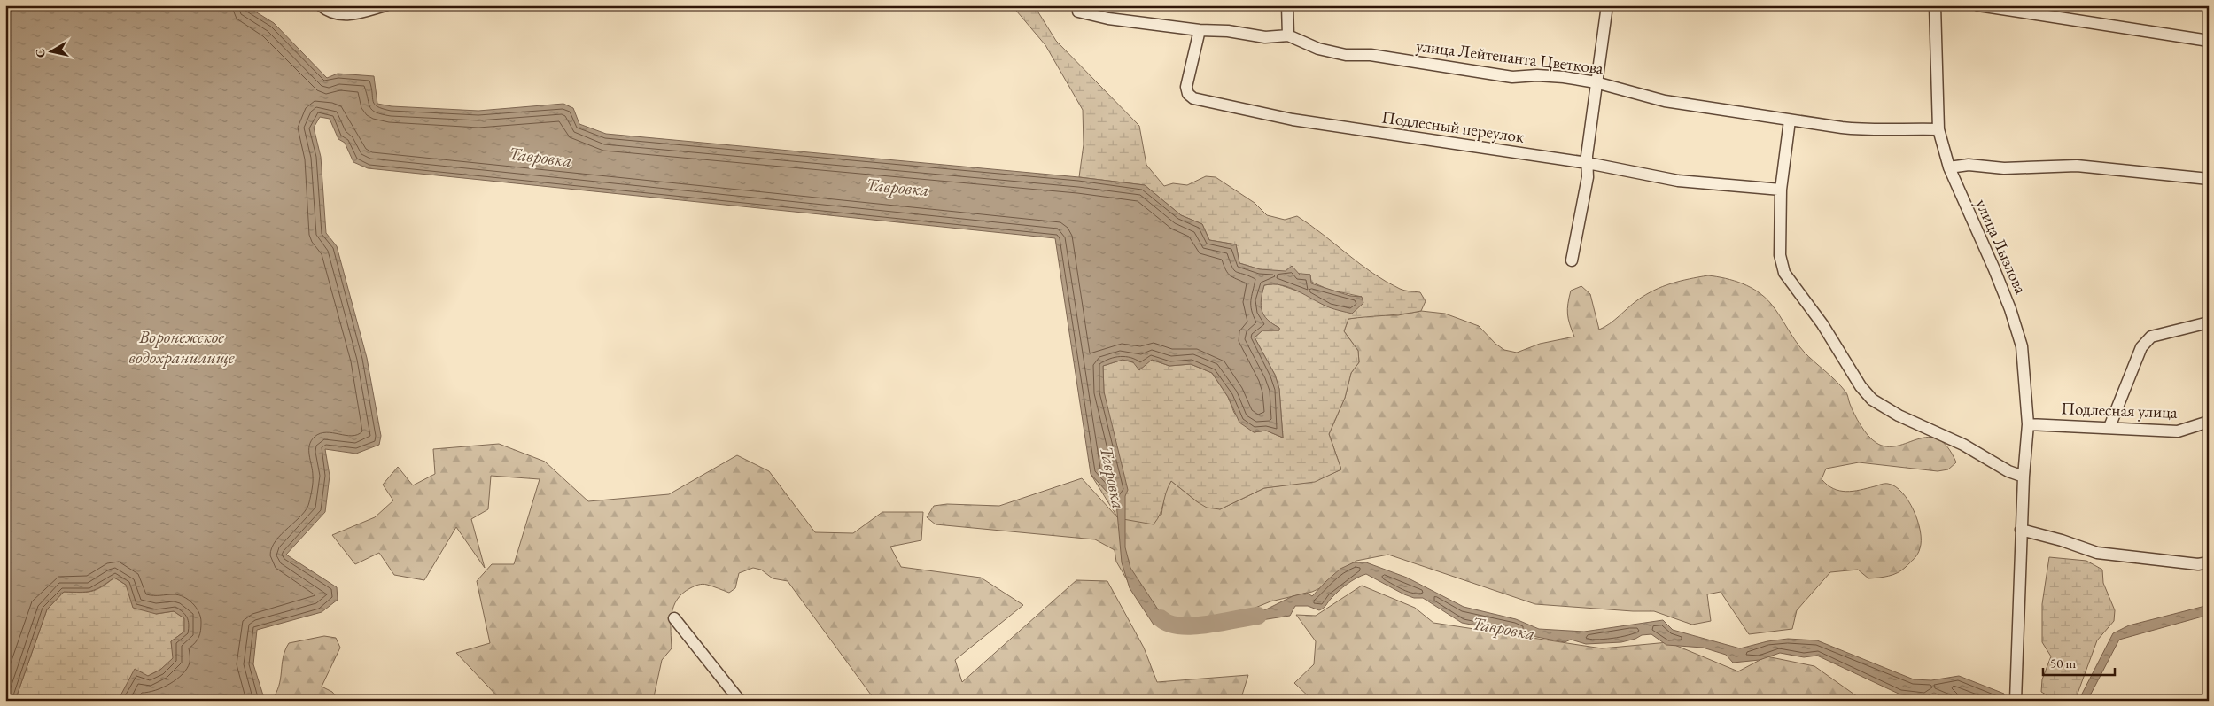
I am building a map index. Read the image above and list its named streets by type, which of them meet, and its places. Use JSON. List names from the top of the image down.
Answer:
{
  "streets": {
    "street": [
      "улица Лейтенанта Цветкова",
      "Подлесный переулок",
      "улица Лызлова",
      "Подлесная улица"
    ]
  },
  "crossings": [
    ["улица Лейтенанта Цветкова", "Подлесный переулок"],
    ["улица Лейтенанта Цветкова", "улица Лызлова"],
    ["улица Лызлова", "Подлесная улица"]
  ],
  "water": ["Тавровка", "Воронежское водохранилище"],
  "scale_bar": "50 m",
  "north": "left"
}
